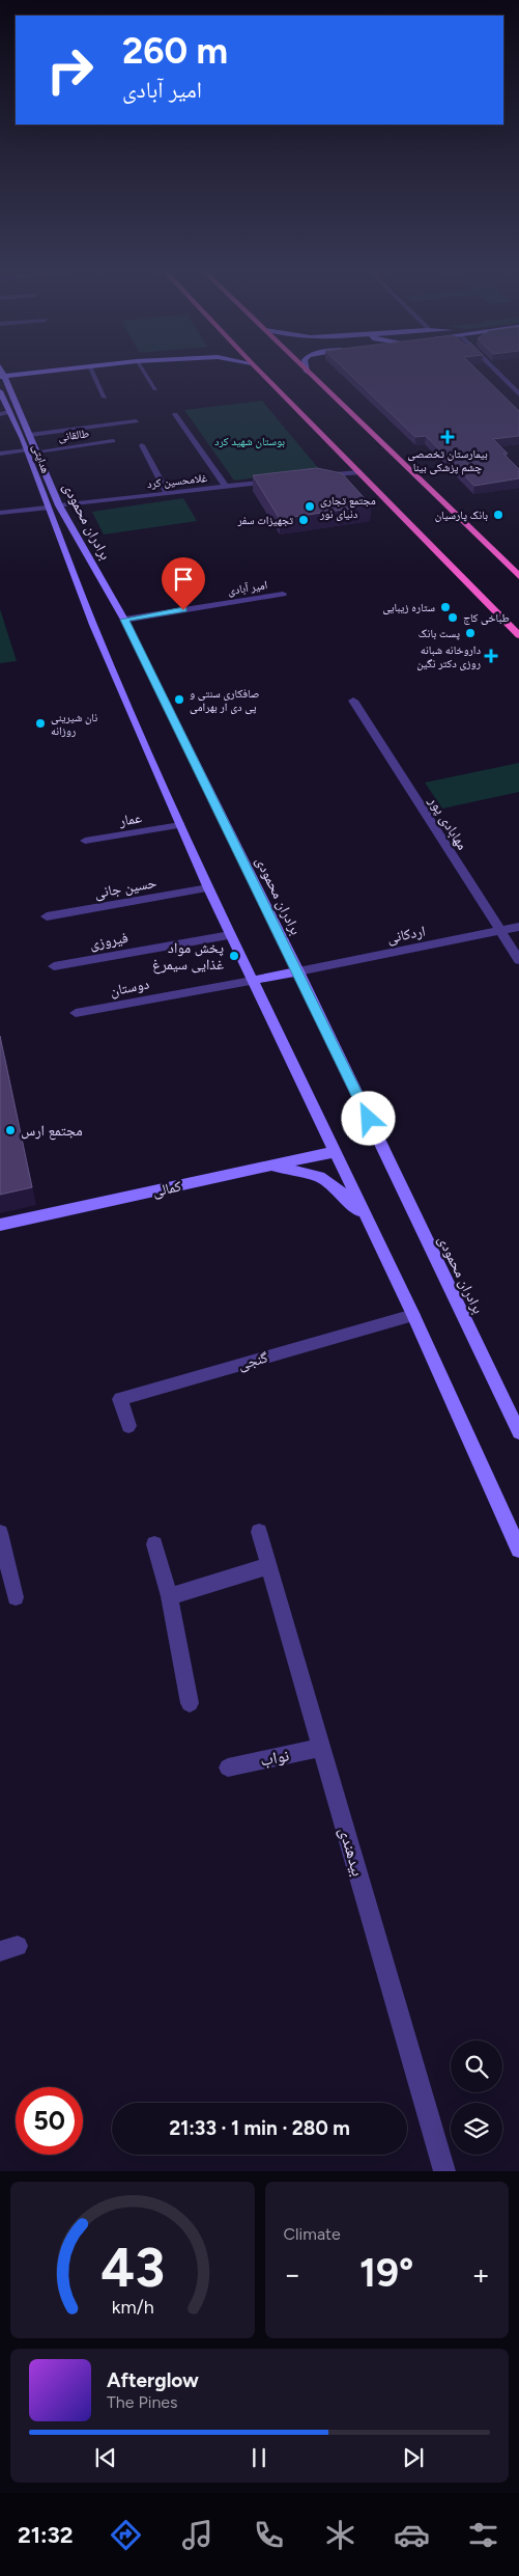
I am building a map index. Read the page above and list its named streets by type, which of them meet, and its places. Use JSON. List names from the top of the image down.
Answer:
{
  "streets": {
    "main road": ["هدایتی", "برادران محمودی", "کمالی"],
    "street": [
      "طالقانی",
      "غلامحسین کرد",
      "امیر آبادی",
      "عمار",
      "مهابادی پور",
      "حسین جانی",
      "اردکانی",
      "فیروزی",
      "دوستان",
      "گنجی",
      "نواب",
      "بیدهندی"
    ]
  },
  "crossings": [
    ["طالقانی", "برادران محمودی"],
    ["هدایتی", "غلامحسین کرد"],
    ["هدایتی", "برادران محمودی"],
    ["غلامحسین کرد", "برادران محمودی"],
    ["برادران محمودی", "امیر آبادی"],
    ["برادران محمودی", "عمار"],
    ["برادران محمودی", "حسین جانی"],
    ["برادران محمودی", "اردکانی"],
    ["برادران محمودی", "فیروزی"],
    ["برادران محمودی", "دوستان"],
    ["برادران محمودی", "کمالی"],
    ["برادران محمودی", "گنجی"],
    ["مهابادی پور", "اردکانی"],
    ["نواب", "بیدهندی"]
  ],
  "parks": ["بوستان شهید کرد"],
  "places": {
    "health": ["بیمارستان تخصصی چشم پزشکی بینا", "داروخانه شبانه روزی دکتر نگین"],
    "other": [
      "مجتمع تجاری دنیای نور",
      "بانک پارسیان",
      "تجهیزات سفر",
      "ستاره زیبایی",
      "طباخی کاج",
      "پست بانک",
      "صافکاری سنتی و پی دی ار بهرامی",
      "نان شیرینی روزانه",
      "پخش مواد غذایی سیمرغ",
      "مجتمع ارس"
    ]
  },
  "page": {
    "turn": ["260 m", "امیر آبادی"],
    "limit": "50",
    "trip": "21:33 · 1 min · 280 m",
    "tile": "Climate",
    "heat": ["−", "19°", "+"],
    "song": ["Afterglow", "The Pines"],
    "tabs": "21:32",
    "gauge": ["43", "km/h"]
  }
}
